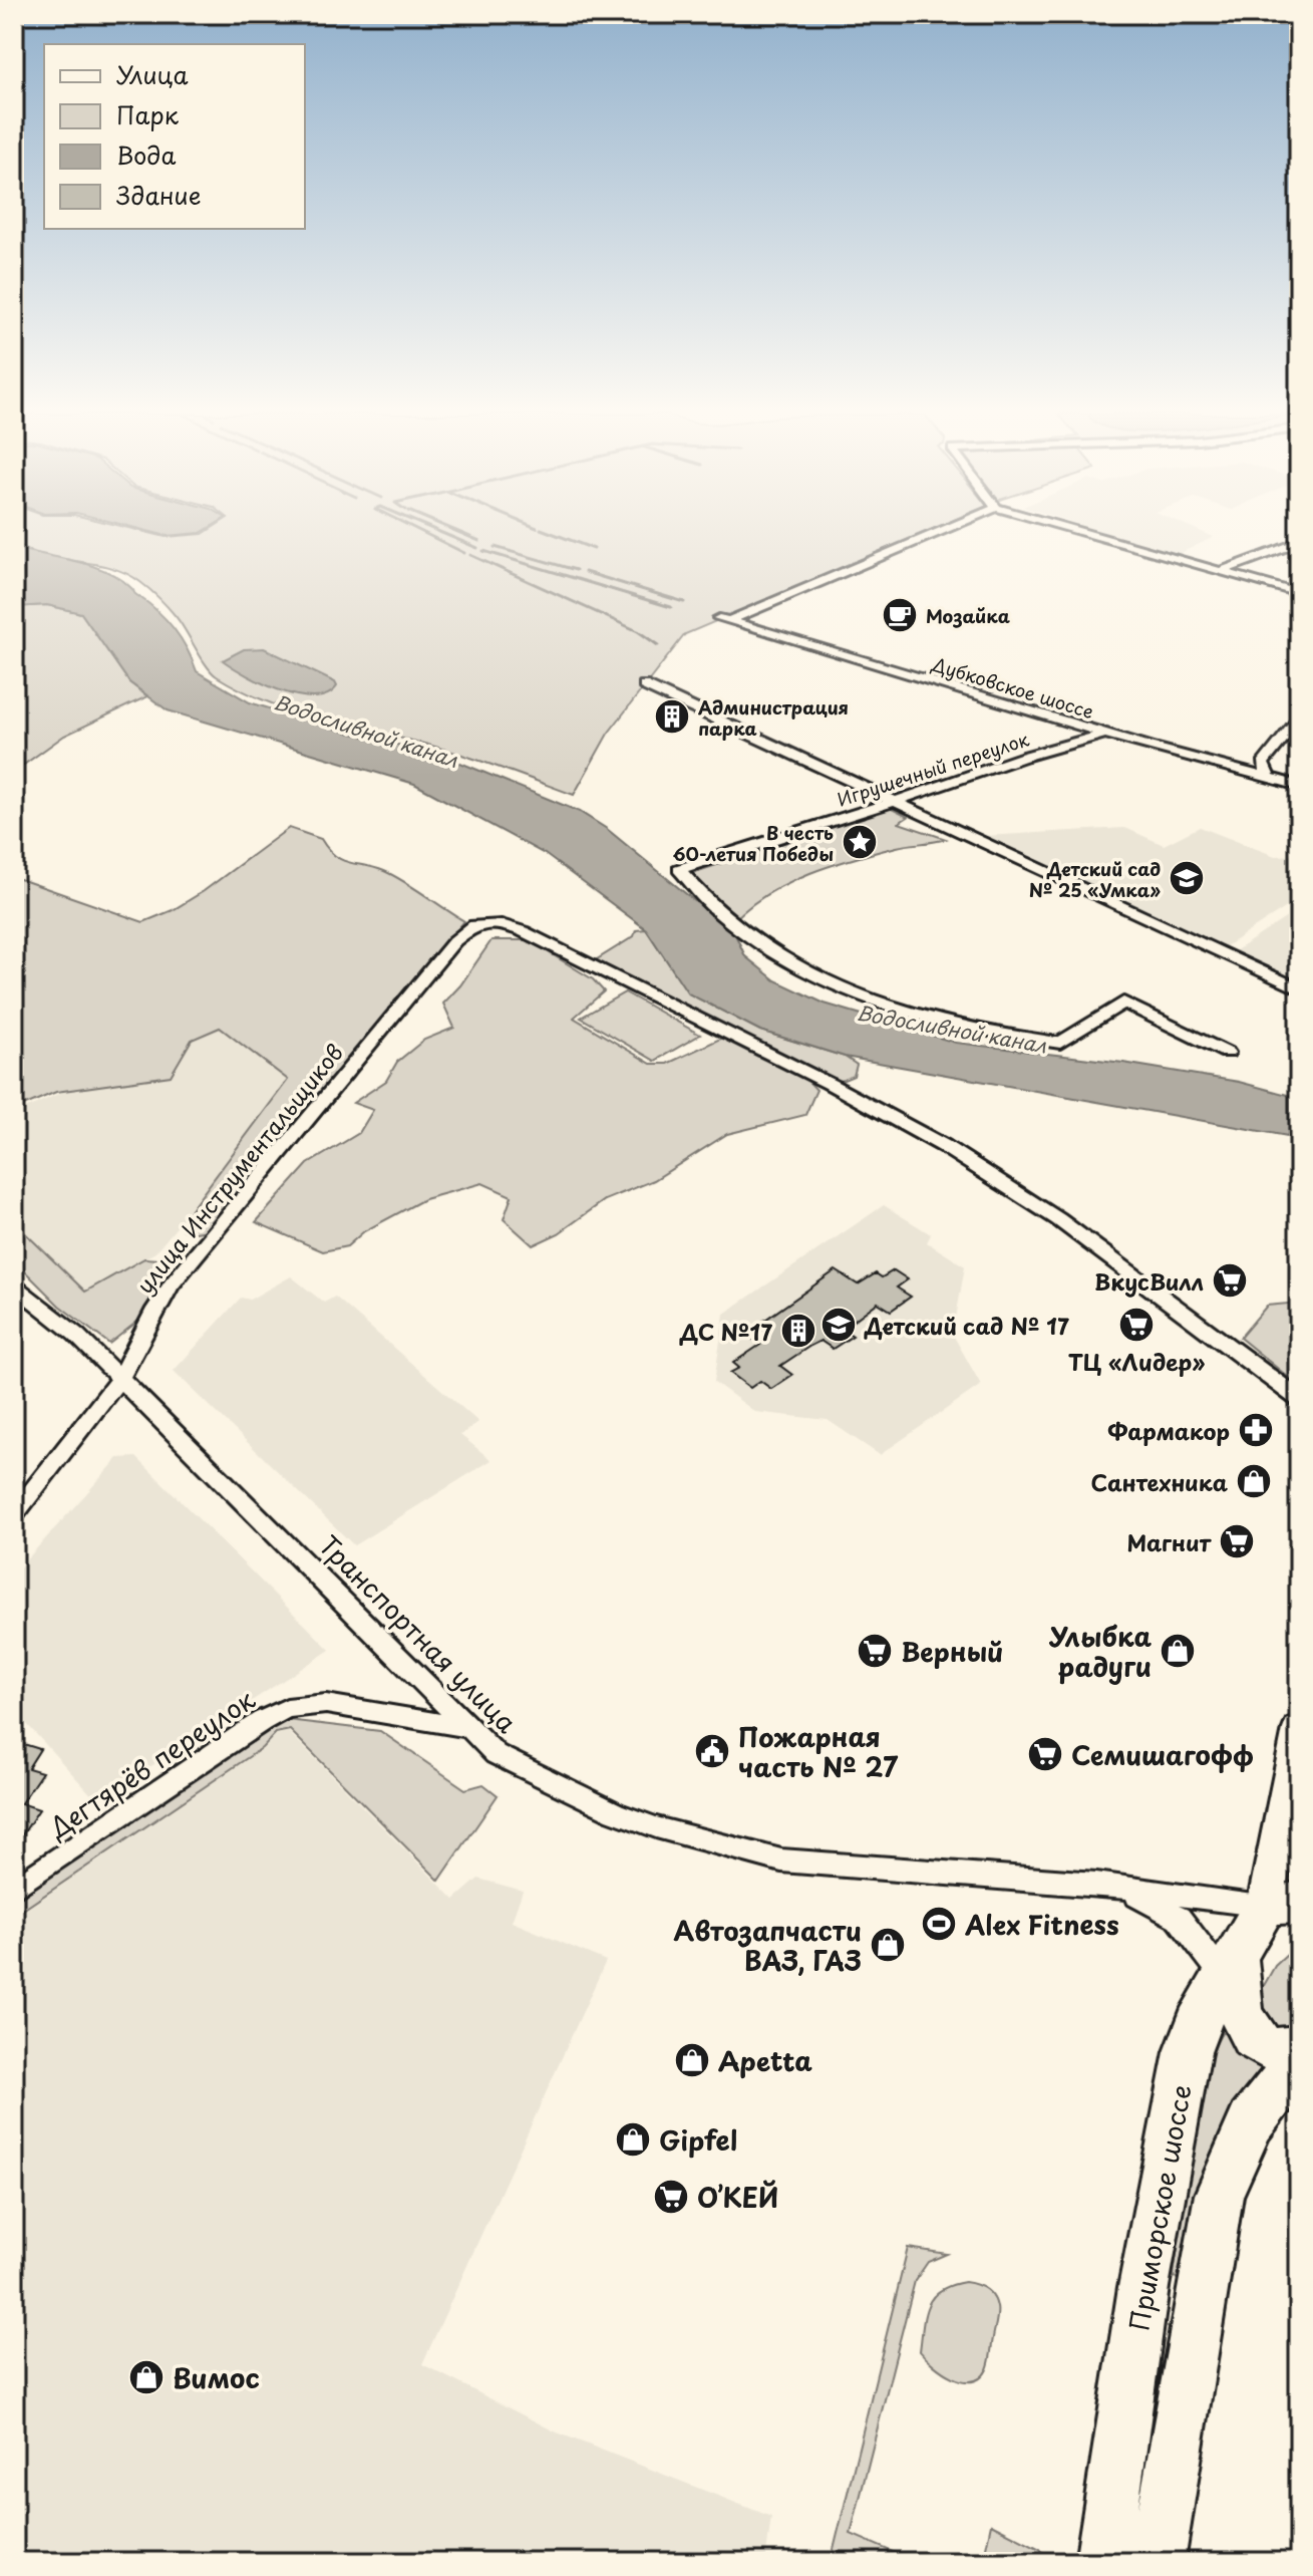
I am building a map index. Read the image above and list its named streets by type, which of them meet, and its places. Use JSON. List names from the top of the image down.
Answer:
{
  "streets": {
    "highway": ["Приморское шоссе"],
    "street": [
      "Дубковское шоссе",
      "Игрушечный переулок",
      "улица Инструментальщиков",
      "Транспортная улица",
      "Дегтярёв переулок"
    ]
  },
  "crossings": [
    ["Дубковское шоссе", "Игрушечный переулок"],
    ["улица Инструментальщиков", "Транспортная улица"],
    ["Транспортная улица", "Дегтярёв переулок"],
    ["Транспортная улица", "Приморское шоссе"]
  ],
  "water": ["Водосливной канал"],
  "places": {
    "cafe": ["Мозайка"],
    "building": ["Администрация парка", "ДС №17"],
    "place": ["В честь 60-летия Победы"],
    "school or university": ["Детский сад № 25 «Умка»", "Детский сад № 17"],
    "supermarket": [
      "ВкусВилл",
      "ТЦ «Лидер»",
      "Магнит",
      "Верный",
      "Семишагофф",
      "О’КЕЙ"
    ],
    "pharmacy": ["Фармакор"],
    "shop": [
      "Сантехника",
      "Улыбка радуги",
      "Автозапчасти ВАЗ, ГАЗ",
      "Apetta",
      "Gipfel",
      "Вимос"
    ],
    "public building": ["Пожарная часть № 27"],
    "sports": ["Alex Fitness"]
  },
  "legend": [
    "Улица",
    "Парк",
    "Вода",
    "Здание"
  ]
}
